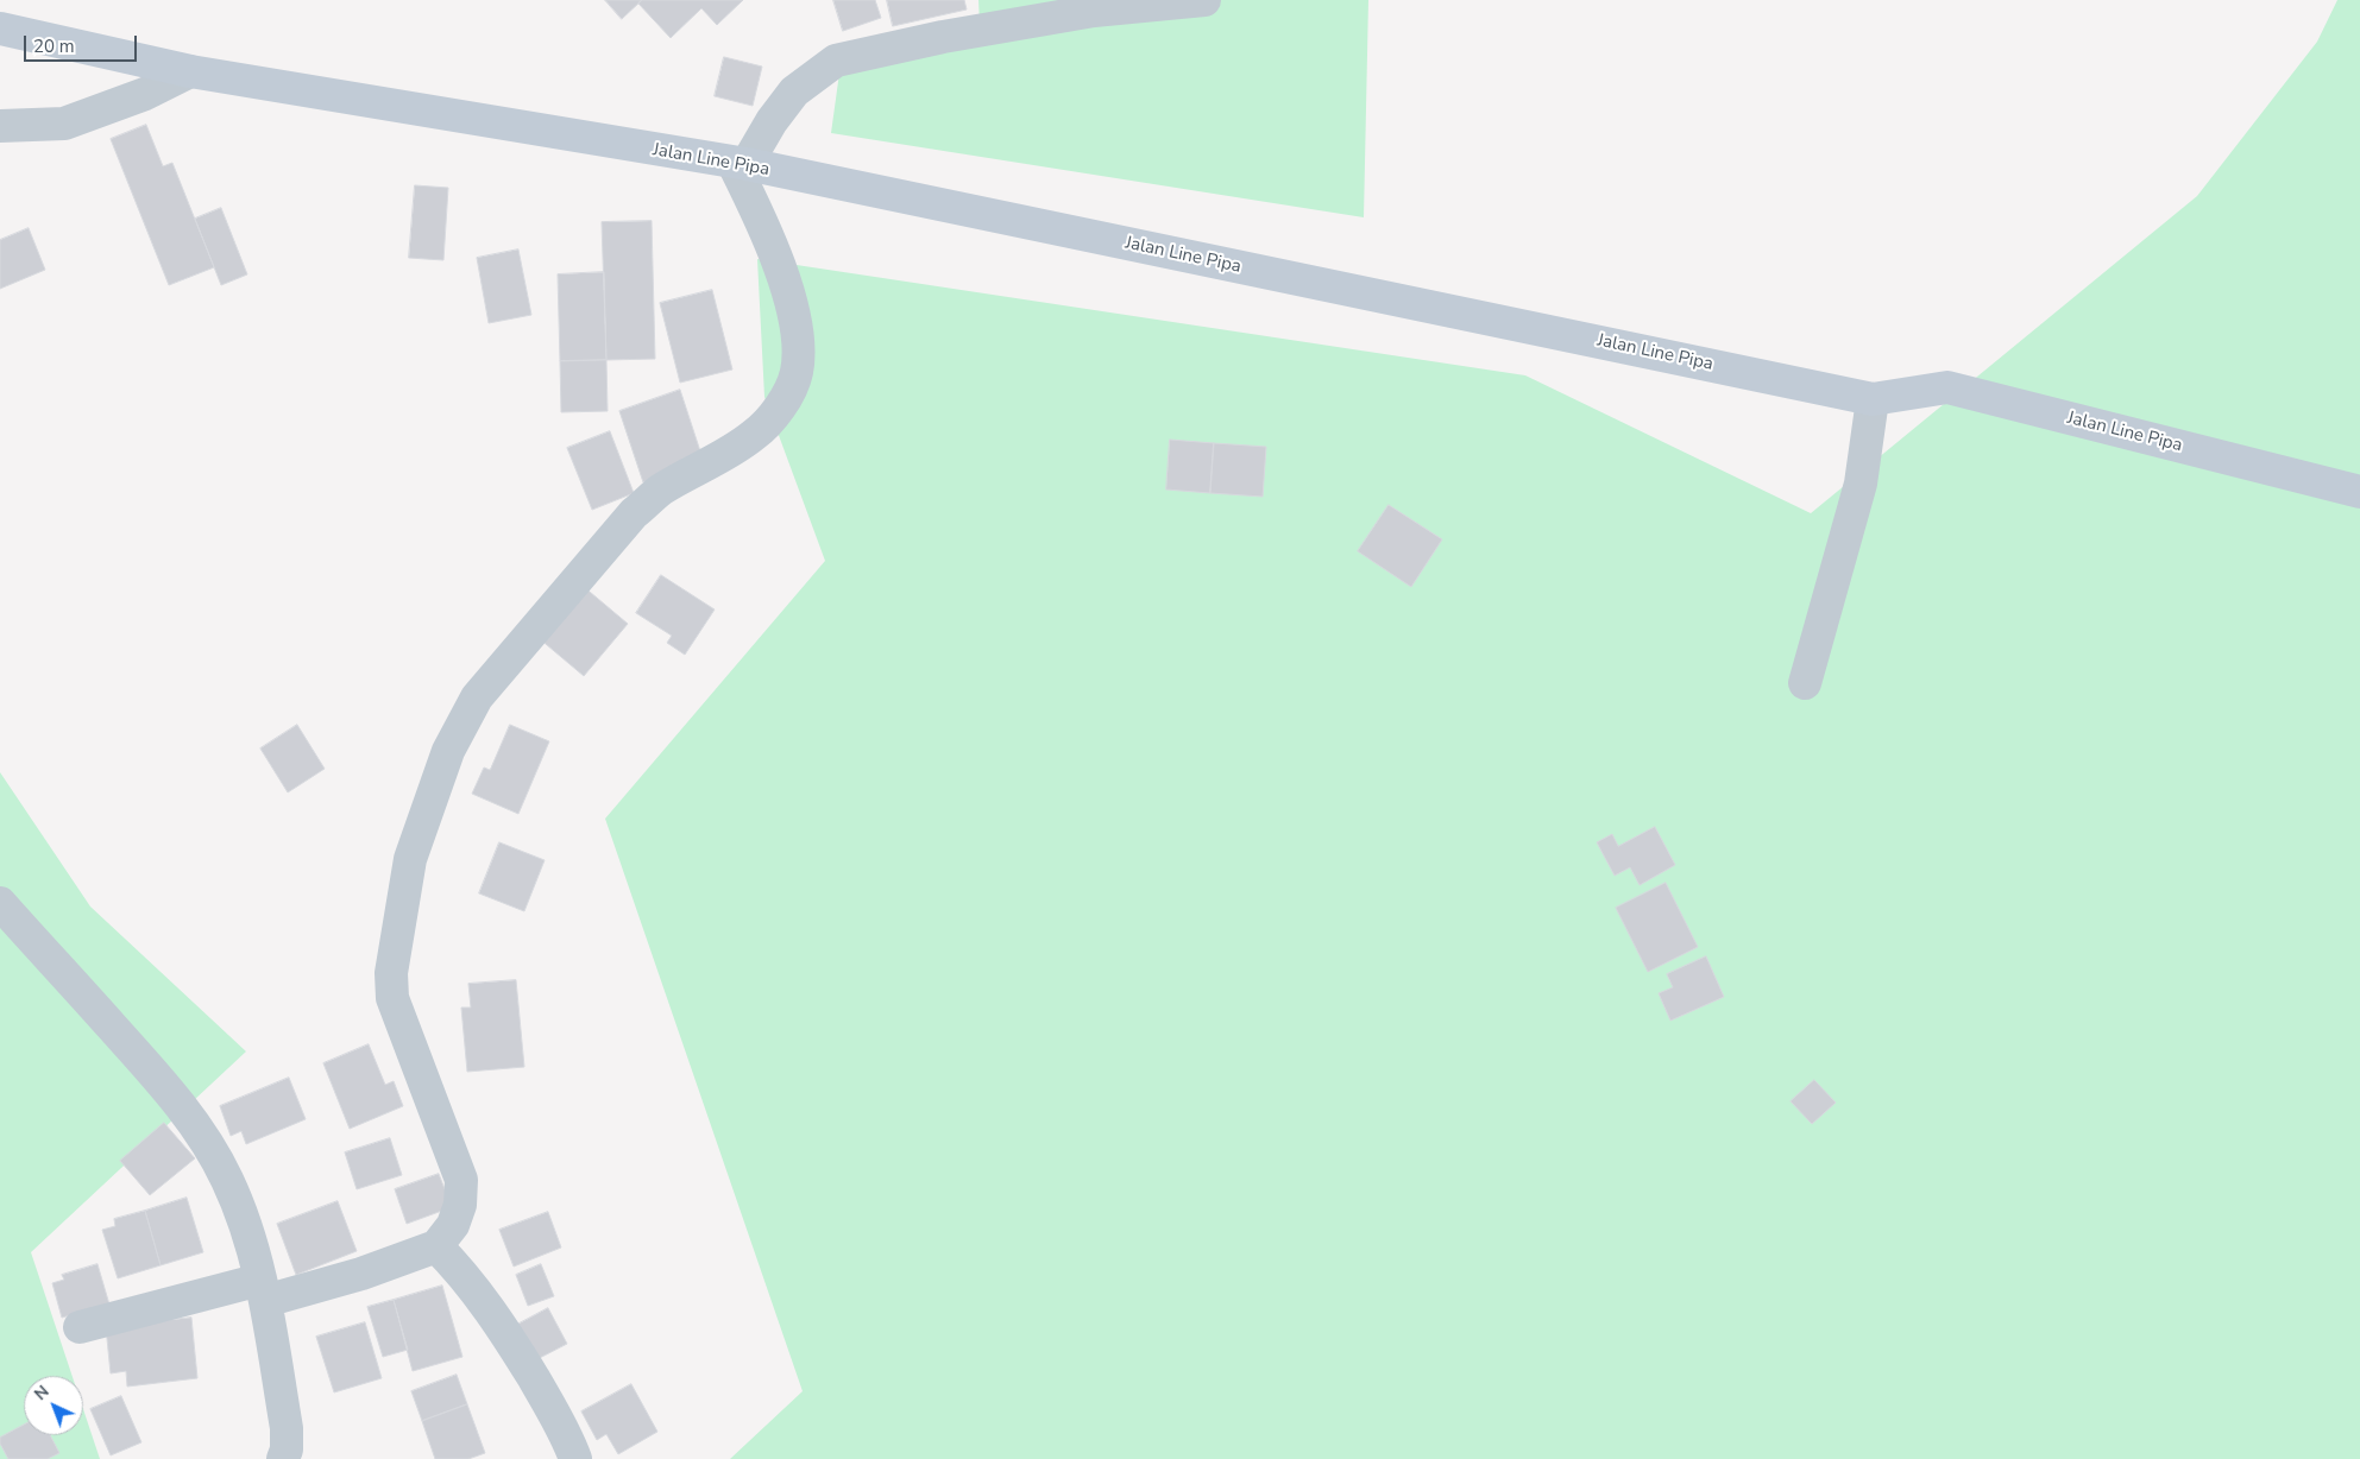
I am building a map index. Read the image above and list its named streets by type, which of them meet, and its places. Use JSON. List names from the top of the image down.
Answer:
{
  "streets": {
    "main road": ["Jalan Line Pipa"]
  },
  "scale_bar": "20 m",
  "north": "top left"
}
